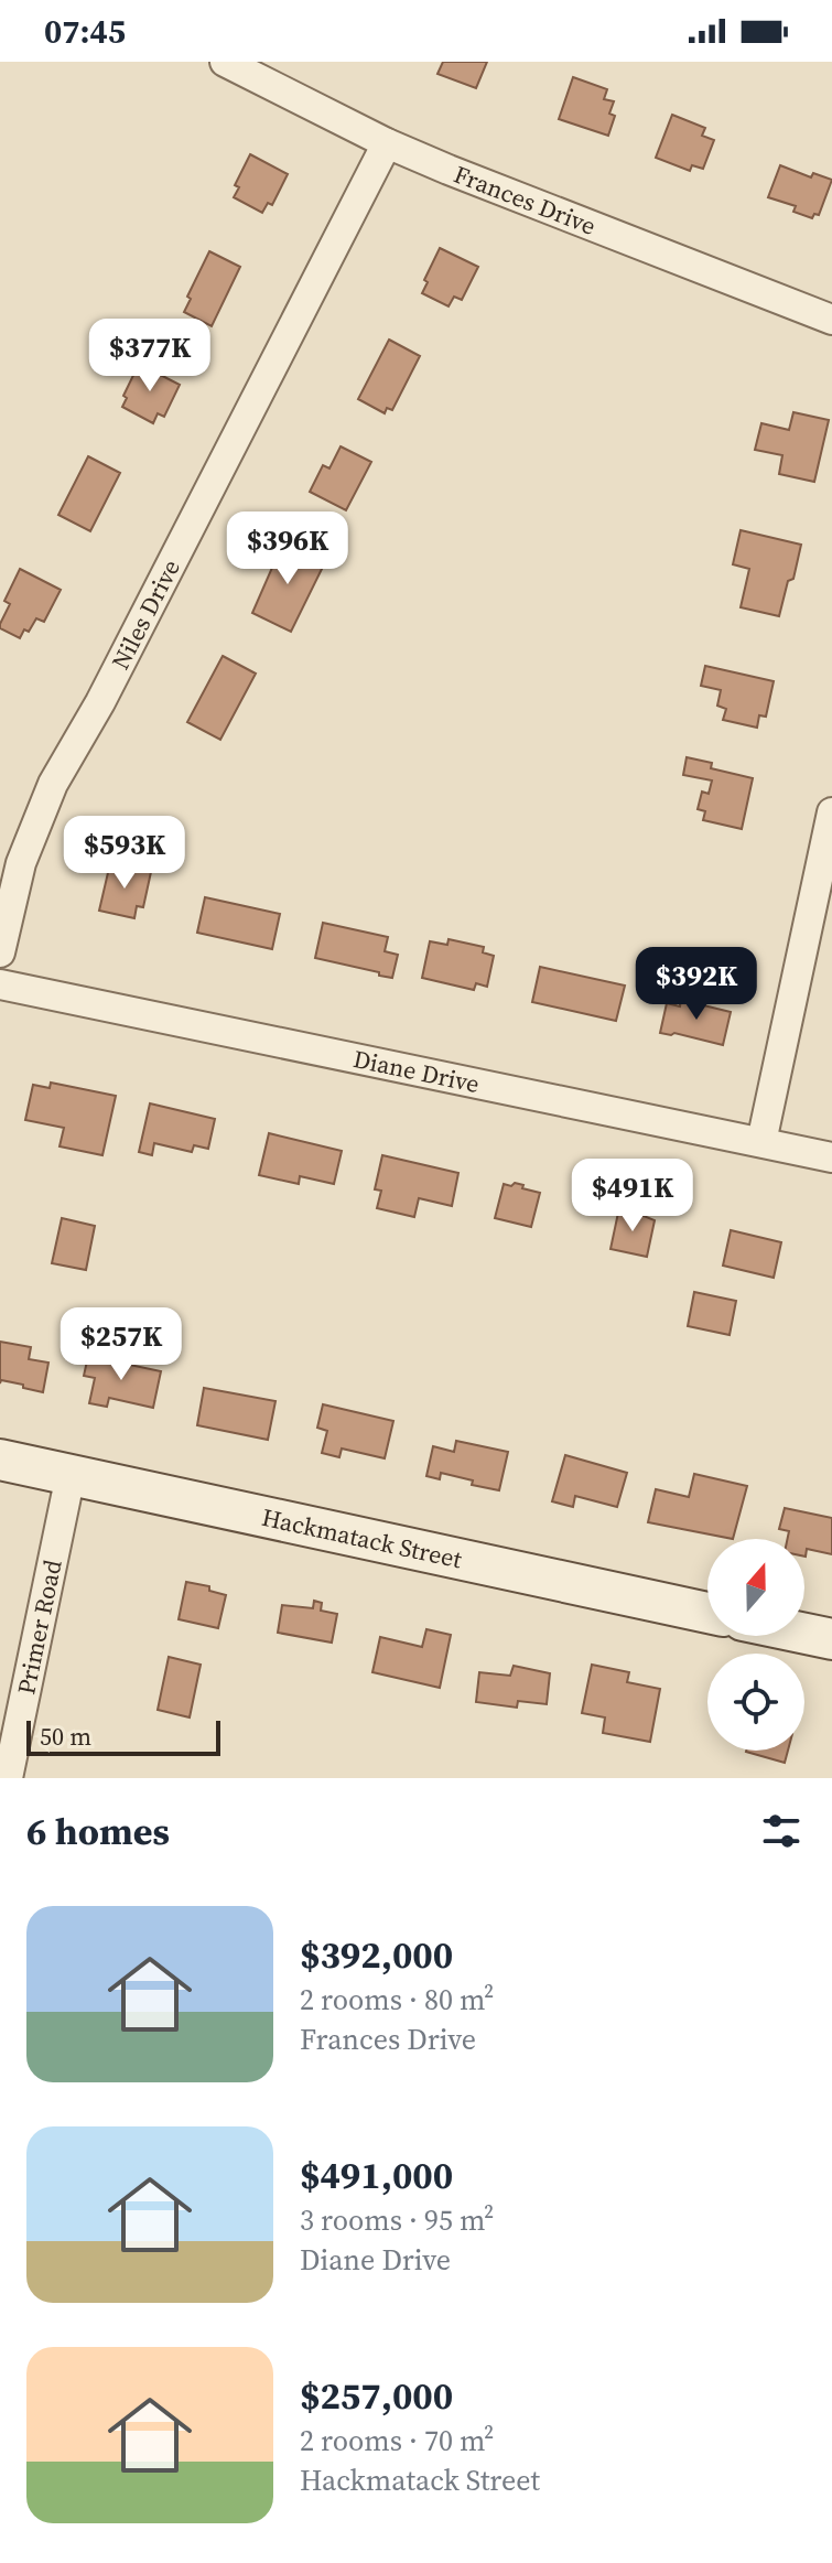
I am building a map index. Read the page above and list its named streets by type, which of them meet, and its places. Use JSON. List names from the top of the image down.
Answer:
{
  "streets": {
    "street": [
      "Frances Drive",
      "Niles Drive",
      "Diane Drive",
      "Hackmatack Street",
      "Primer Road"
    ]
  },
  "crossings": [
    ["Frances Drive", "Niles Drive"],
    ["Hackmatack Street", "Primer Road"]
  ],
  "scale_bar": "50 m",
  "north": "top",
  "page": {
    "status": "07:45",
    "price": [
      "$377K",
      "$396K",
      "$593K",
      "$392K",
      "$491K",
      "$257K"
    ],
    "scale": "50 m",
    "heading": "6 homes",
    "list": [
      {
        "name": "$392,000",
        "note": "2 rooms · 80 m² · Frances Drive"
      },
      {
        "name": "$491,000",
        "note": "3 rooms · 95 m² · Diane Drive"
      },
      {
        "name": "$257,000",
        "note": "2 rooms · 70 m² · Hackmatack Street"
      }
    ]
  }
}
